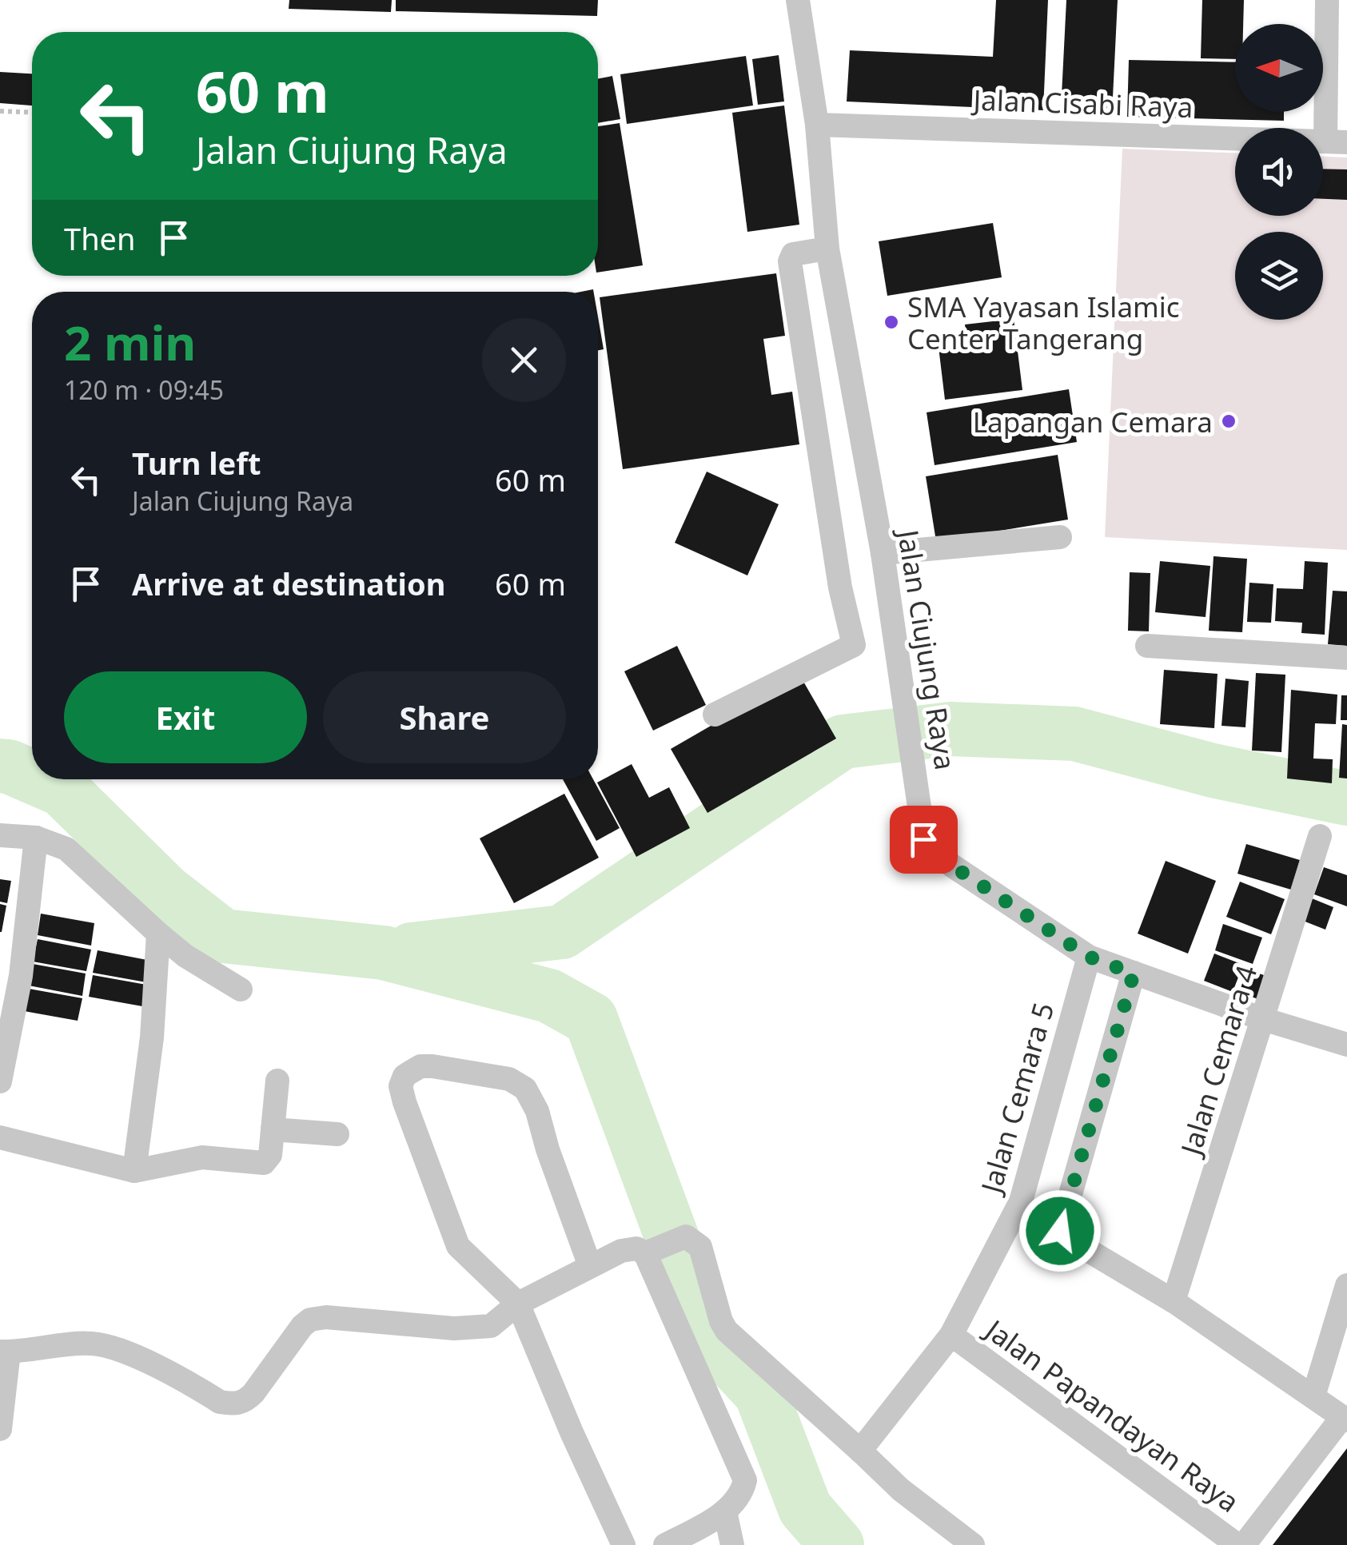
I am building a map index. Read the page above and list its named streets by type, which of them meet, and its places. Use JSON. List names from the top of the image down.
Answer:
{
  "streets": {
    "street": [
      "Jalan Cisabi Raya",
      "Jalan Ciujung Raya",
      "Jalan Cemara 4",
      "Jalan Cemara 5",
      "Jalan Papandayan Raya"
    ]
  },
  "crossings": [
    ["Jalan Cisabi Raya", "Jalan Ciujung Raya"],
    ["Jalan Ciujung Raya", "Jalan Cemara 4"],
    ["Jalan Ciujung Raya", "Jalan Cemara 5"],
    ["Jalan Cemara 5", "Jalan Papandayan Raya"]
  ],
  "places": ["SMA Yayasan Islamic Center Tangerang", "Lapangan Cemara"],
  "north": "left",
  "page": {
    "turn": ["60 m", "Jalan Ciujung Raya"],
    "then": "Then",
    "heading": ["2 min", "120 m · 09:45"],
    "list": [
      {
        "name": "Turn left",
        "note": "Jalan Ciujung Raya",
        "value": "60 m"
      },
      {
        "name": "Arrive at destination",
        "value": "60 m"
      }
    ],
    "buttons": ["Exit", "Share"]
  }
}
